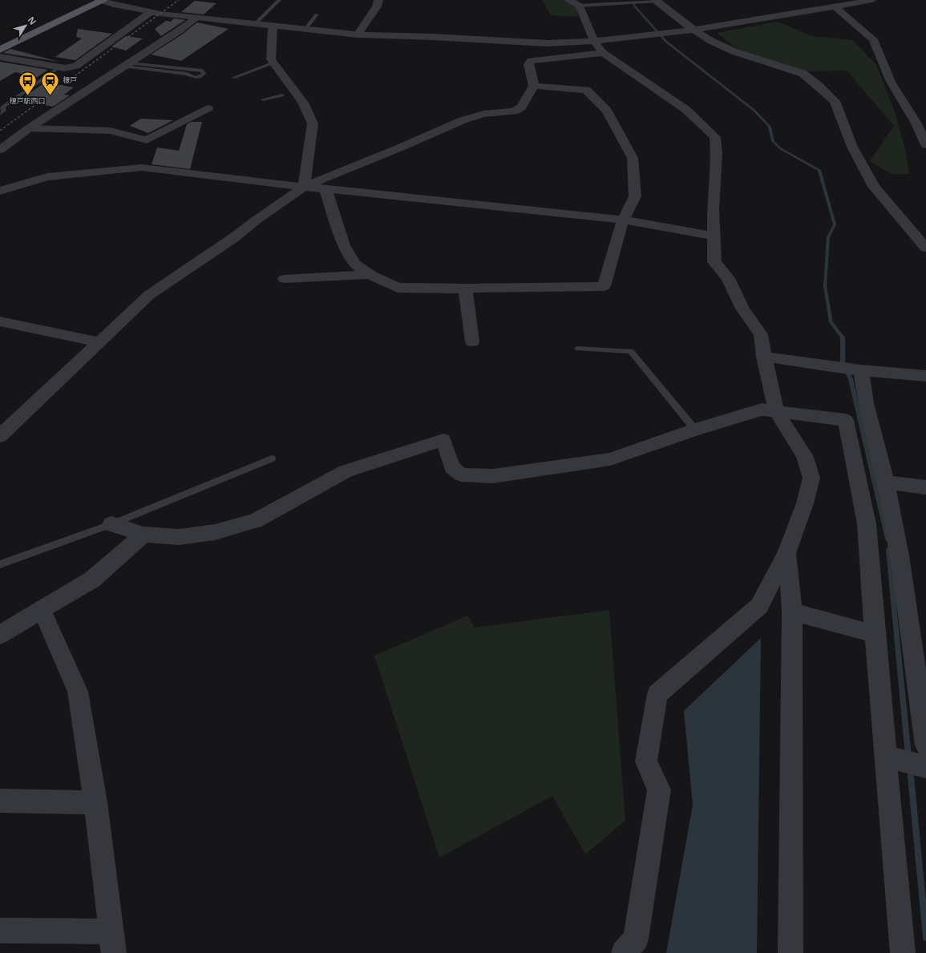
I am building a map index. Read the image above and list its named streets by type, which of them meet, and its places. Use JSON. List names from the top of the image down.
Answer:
{
  "places": {
    "station": ["榎戸"],
    "bus stop": ["榎戸駅西口"]
  },
  "north": "top right"
}
